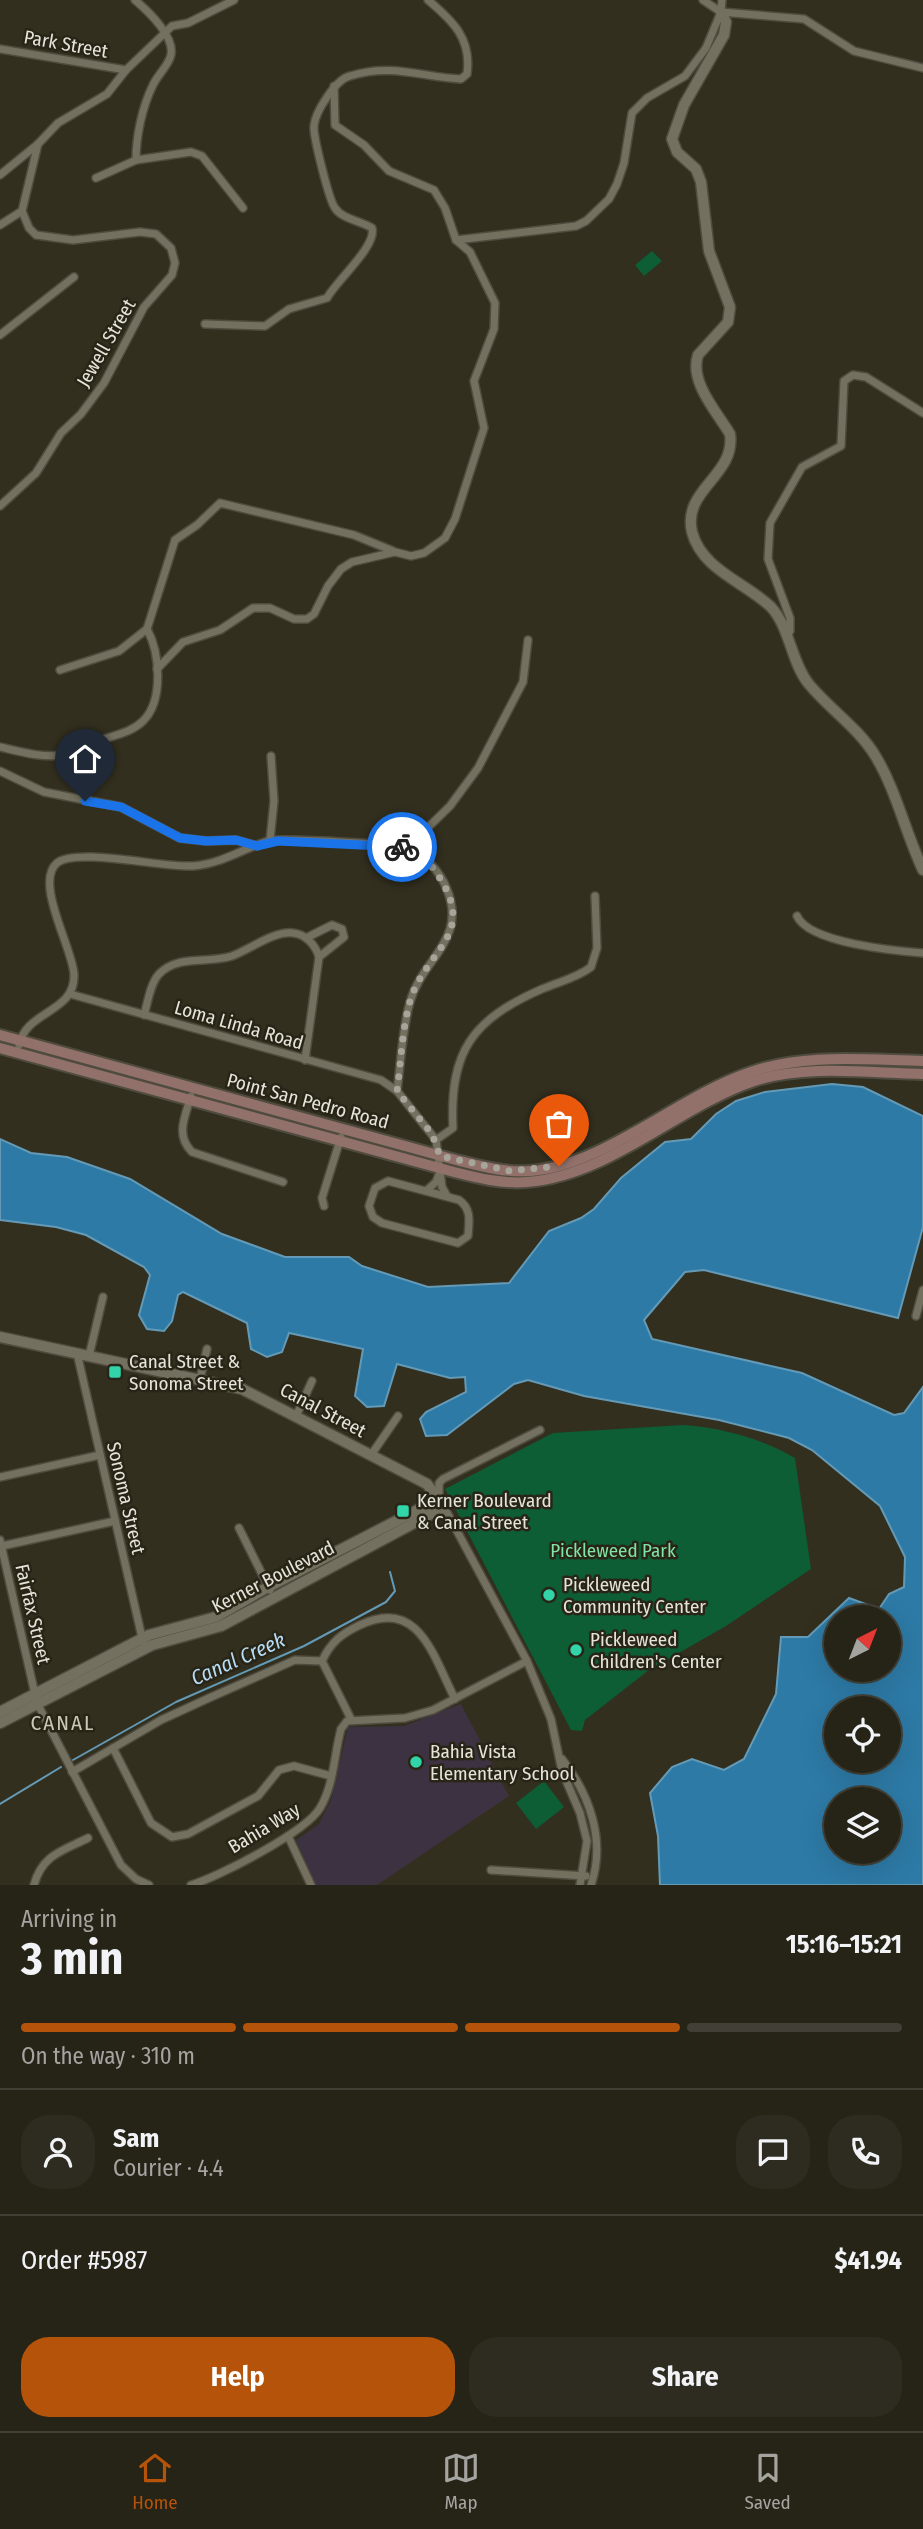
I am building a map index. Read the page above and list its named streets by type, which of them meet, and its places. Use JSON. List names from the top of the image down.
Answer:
{
  "streets": {
    "main road": ["Point San Pedro Road"],
    "street": [
      "Park Street",
      "Jewell Street",
      "Loma Linda Road",
      "Canal Street",
      "Sonoma Street",
      "Kerner Boulevard",
      "Fairfax Street",
      "Bahia Way"
    ]
  },
  "crossings": [
    ["Canal Street", "Sonoma Street"],
    ["Canal Street", "Kerner Boulevard"],
    ["Sonoma Street", "Kerner Boulevard"],
    ["Kerner Boulevard", "Fairfax Street"]
  ],
  "districts": ["CANAL"],
  "water": ["Canal Creek"],
  "parks": ["Pickleweed Park"],
  "places": {
    "transit": ["Canal Street & Sonoma Street", "Kerner Boulevard & Canal Street"],
    "other": ["Pickleweed Community Center", "Pickleweed Children's Center", "Bahia Vista Elementary School"]
  },
  "north": "top right",
  "page": {
    "heading": ["3 min", "Arriving in", "15:16–15:21"],
    "panel": [
      "Sam",
      "Courier · 4.4",
      "Order #5987",
      "$41.94"
    ],
    "bar": "On the way · 310 m",
    "buttons": ["Help", "Share"],
    "tabs": ["Home", "Map", "Saved"]
  }
}
